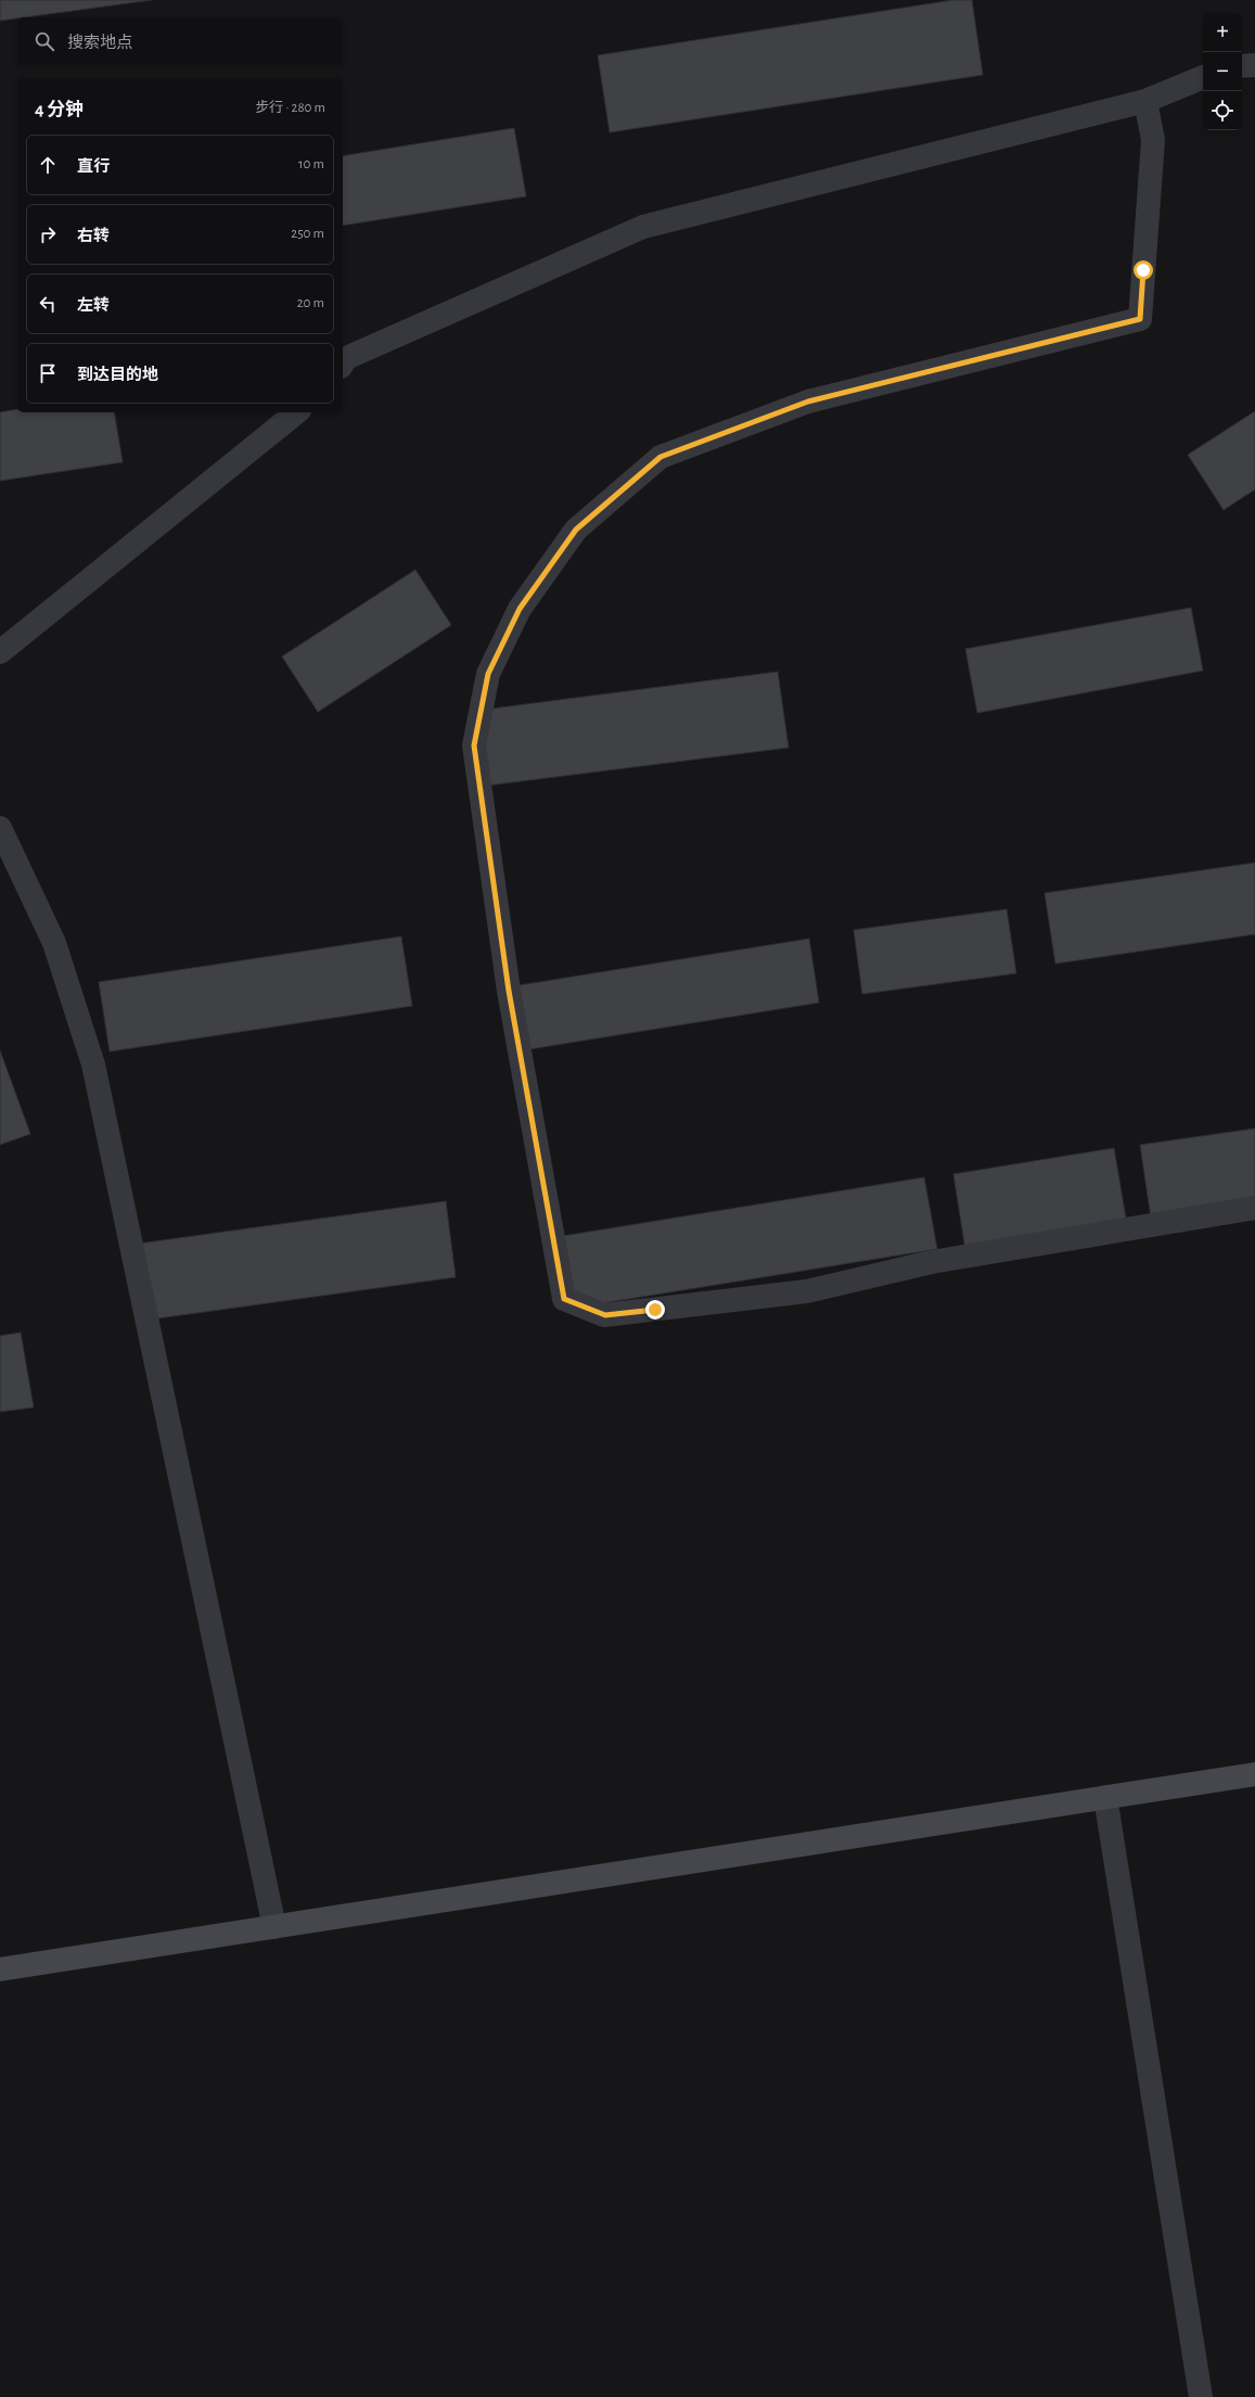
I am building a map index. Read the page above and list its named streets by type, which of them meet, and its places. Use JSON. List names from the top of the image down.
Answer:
{
  "page": {
    "map_buttons": ["+", "−"],
    "search": "搜索地点",
    "heading": ["4 分钟", "步行 · 280 m"],
    "list": [
      ["直行", "10 m"],
      ["右转", "250 m"],
      ["左转", "20 m"],
      "到达目的地"
    ]
  }
}
